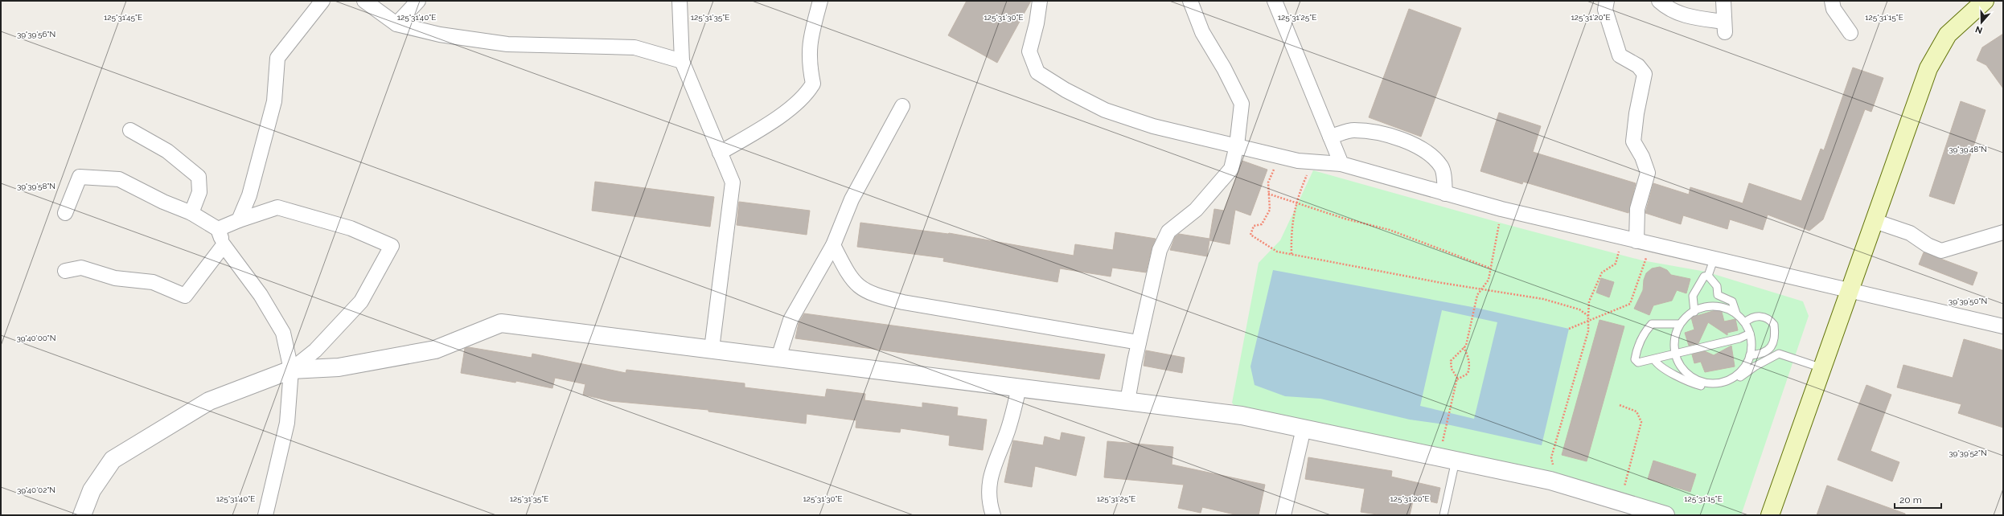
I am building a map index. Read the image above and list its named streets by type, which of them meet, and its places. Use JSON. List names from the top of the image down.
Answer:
{
  "scale_bar": "20 m",
  "north": "bottom",
  "coordinates": [
    "125°31'45\"E",
    "125°31'40\"E",
    "125°31'35\"E",
    "125°31'30\"E",
    "125°31'25\"E",
    "125°31'20\"E",
    "125°31'15\"E",
    "39°39'56\"N",
    "39°39'48\"N",
    "39°39'58\"N",
    "39°39'50\"N",
    "39°40'00\"N",
    "39°39'52\"N",
    "39°40'02\"N"
  ]
}
